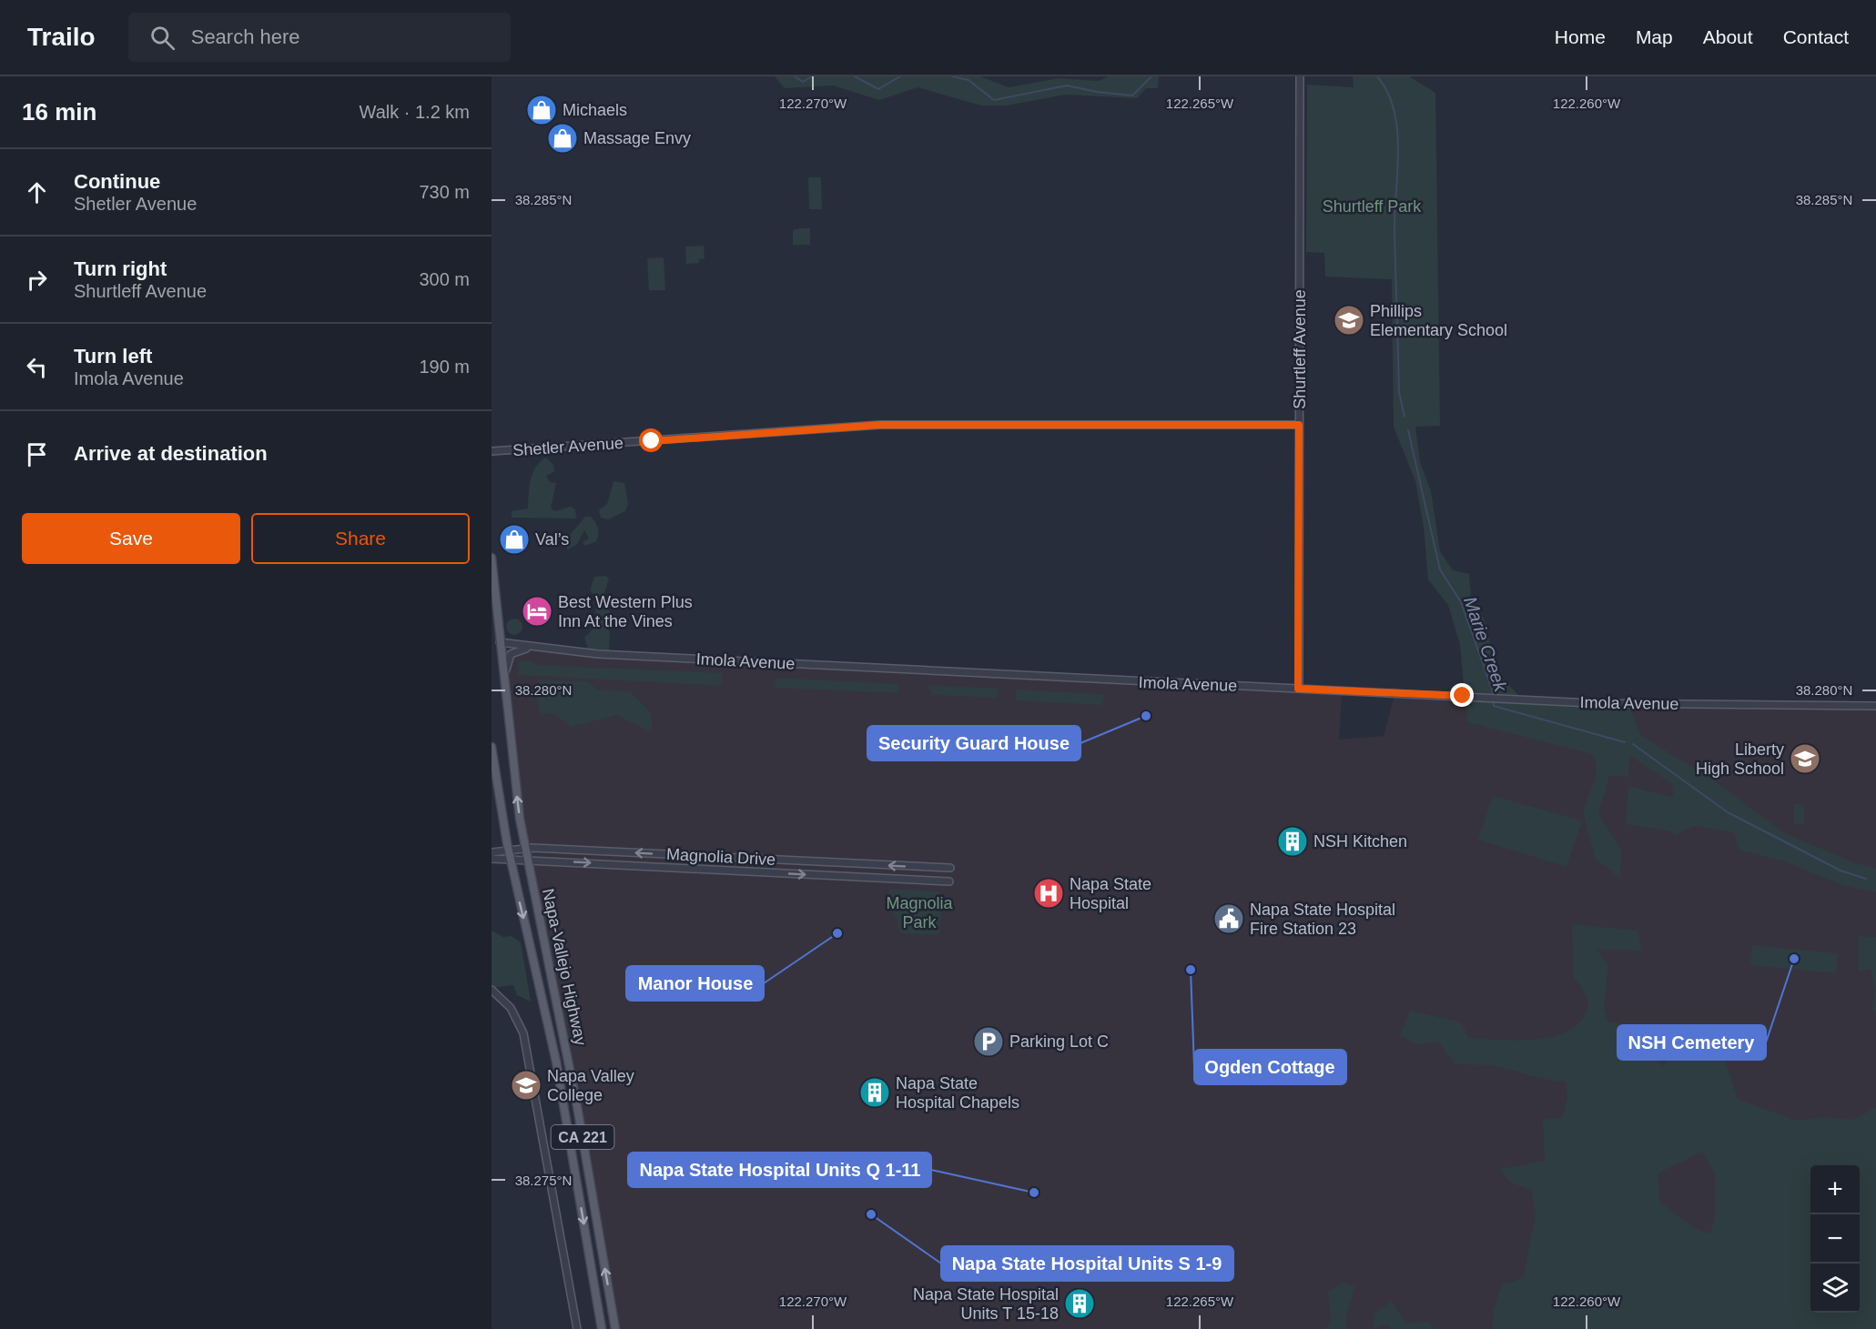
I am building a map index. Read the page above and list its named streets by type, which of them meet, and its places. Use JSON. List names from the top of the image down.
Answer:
{
  "streets": {
    "main road": ["Napa-Vallejo Highway", "CA 221"],
    "street": [
      "Shurtleff Avenue",
      "Shetler Avenue",
      "Imola Avenue",
      "Magnolia Drive"
    ]
  },
  "crossings": [
    ["Shurtleff Avenue", "Shetler Avenue"],
    ["Shurtleff Avenue", "Imola Avenue"],
    ["Imola Avenue", "Napa-Vallejo Highway"],
    ["Magnolia Drive", "Napa-Vallejo Highway"]
  ],
  "water": ["Marie Creek"],
  "parks": ["Shurtleff Park", "Magnolia Park"],
  "places": {
    "shop": ["Michaels", "Massage Envy", "Val’s"],
    "school or university": ["Phillips Elementary School", "Liberty High School", "Napa Valley College"],
    "hotel": ["Best Western Plus Inn At the Vines"],
    "other": [
      "Security Guard House",
      "Manor House",
      "NSH Cemetery",
      "Ogden Cottage",
      "Napa State Hospital Units Q 1-11",
      "Napa State Hospital Units S 1-9"
    ],
    "building": ["NSH Kitchen", "Napa State Hospital Chapels", "Napa State Hospital Units T 15-18"],
    "hospital": ["Napa State Hospital"],
    "public building": ["Napa State Hospital Fire Station 23"],
    "parking": ["Parking Lot C"]
  },
  "page": {
    "header": "Trailo",
    "search": "Search here",
    "nav": [
      "Home",
      "Map",
      "About",
      "Contact"
    ],
    "heading": ["16 min", "Walk · 1.2 km"],
    "list": [
      ["Continue", "Shetler Avenue", "730 m"],
      ["Turn right", "Shurtleff Avenue", "300 m"],
      ["Turn left", "Imola Avenue", "190 m"],
      "Arrive at destination"
    ],
    "buttons": ["Save", "Share"],
    "map_buttons": ["+", "−"]
  },
  "coordinates": [
    "122.270°W",
    "122.265°W",
    "122.260°W",
    "38.285°N",
    "38.280°N",
    "38.275°N"
  ]
}
